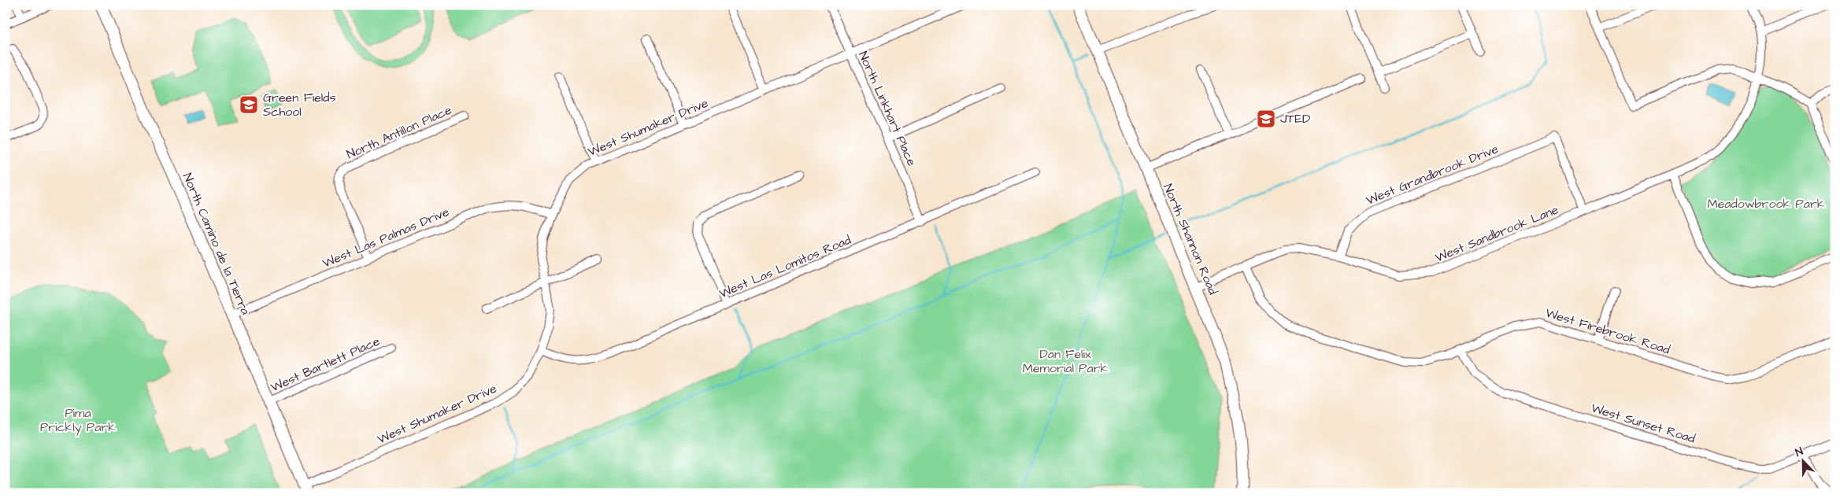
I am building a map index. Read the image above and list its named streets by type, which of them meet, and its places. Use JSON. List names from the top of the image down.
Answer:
{
  "streets": {
    "street": [
      "North Linkhart Place",
      "West Shumaker Drive",
      "North Antillon Place",
      "West Grandbrook Drive",
      "West Sandbrook Lane",
      "West Las Palmas Drive",
      "North Shannon Road",
      "North Camino de la Tierra",
      "West Las Lomitos Road",
      "West Firebrook Road",
      "West Bartlett Place",
      "West Sunset Road"
    ]
  },
  "crossings": [
    ["North Linkhart Place", "West Shumaker Drive"],
    ["North Linkhart Place", "West Las Lomitos Road"],
    ["West Shumaker Drive", "West Las Palmas Drive"],
    ["West Shumaker Drive", "North Camino de la Tierra"],
    ["West Shumaker Drive", "West Las Lomitos Road"],
    ["North Antillon Place", "West Las Palmas Drive"],
    ["West Grandbrook Drive", "West Sandbrook Lane"],
    ["West Sandbrook Lane", "North Shannon Road"],
    ["West Sandbrook Lane", "West Firebrook Road"],
    ["West Las Palmas Drive", "North Camino de la Tierra"],
    ["North Camino de la Tierra", "West Bartlett Place"],
    ["West Firebrook Road", "West Sunset Road"]
  ],
  "parks": ["Meadowbrook Park", "Dan Felix Memorial Park", "Pima Prickly Park"],
  "places": {
    "school or university": ["Green Fields School", "JTED"]
  },
  "north": "top left"
}
